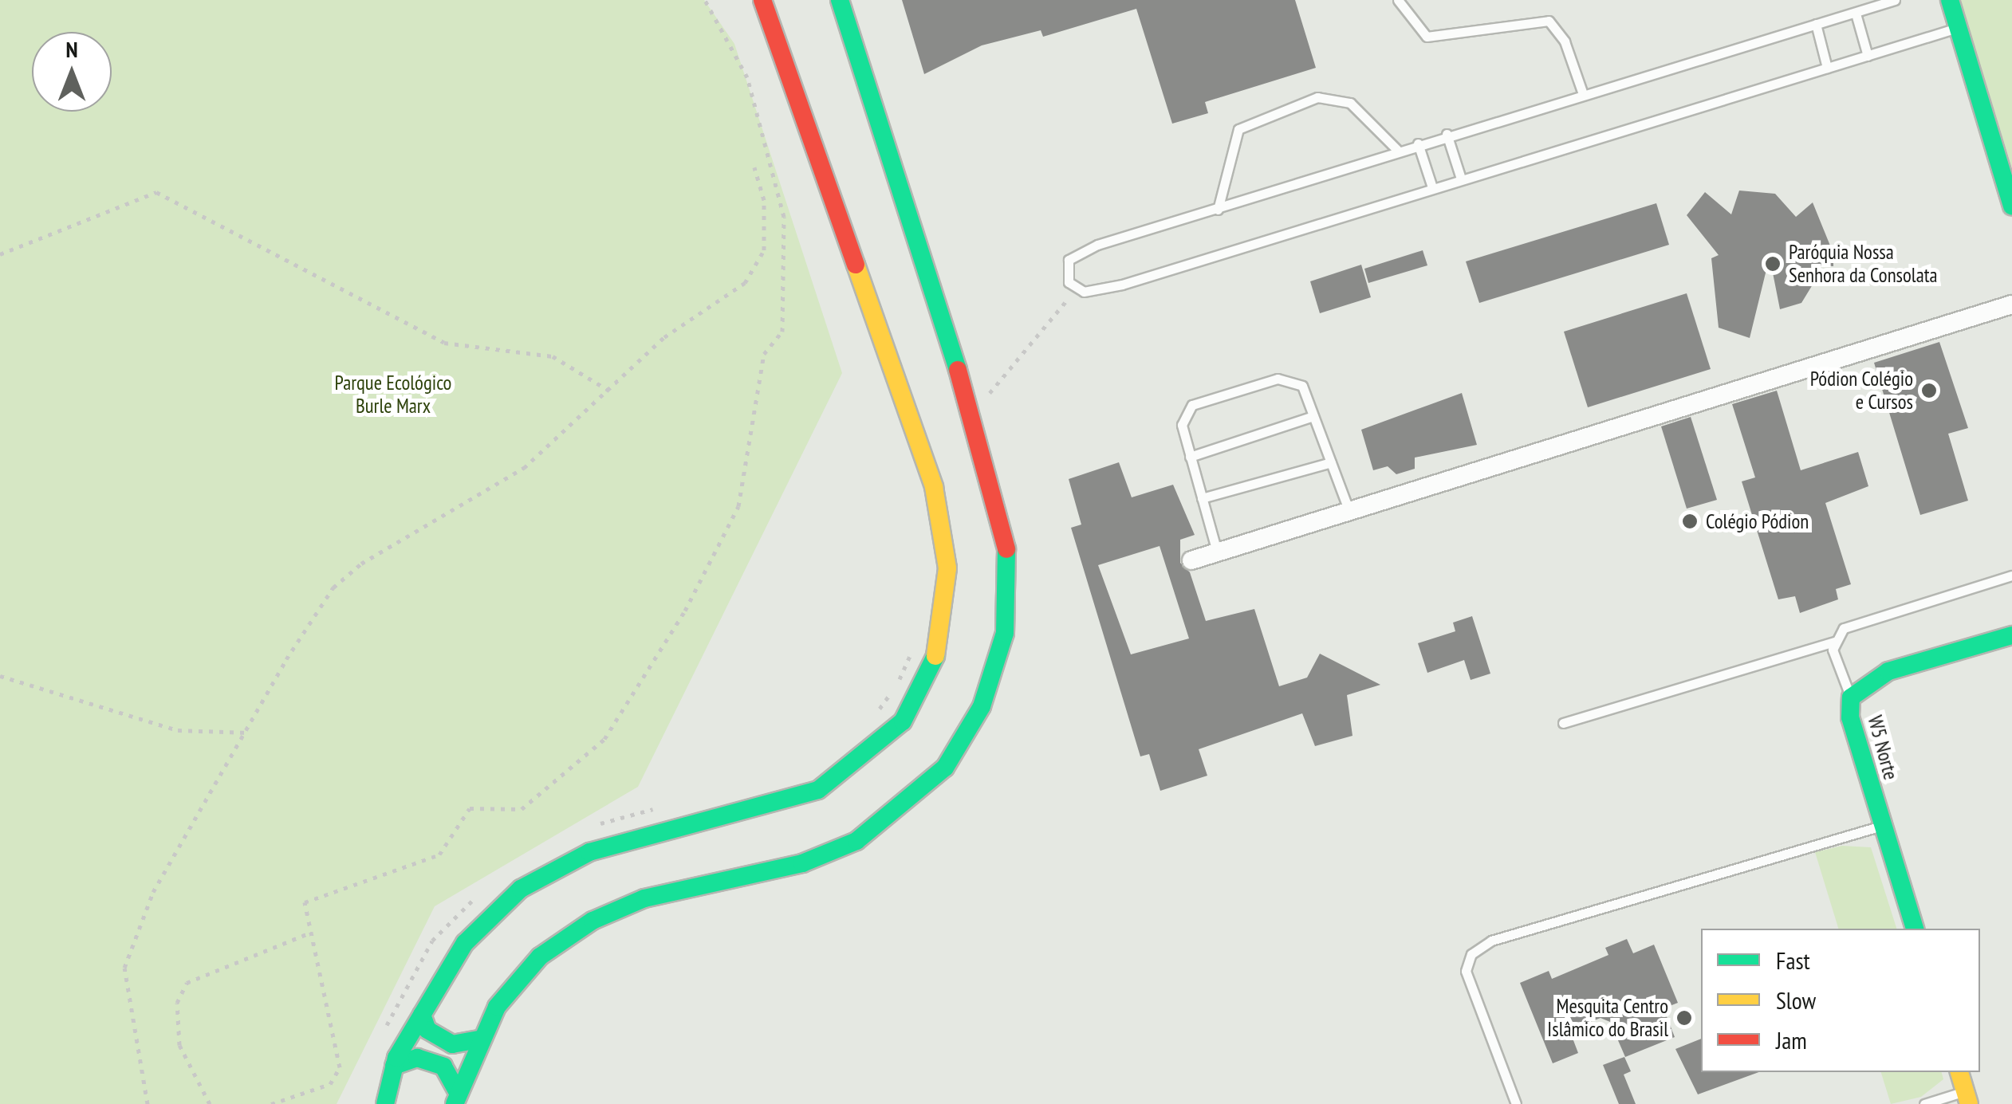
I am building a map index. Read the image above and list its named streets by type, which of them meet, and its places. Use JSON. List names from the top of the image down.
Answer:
{
  "streets": {
    "street": ["W5 Norte"]
  },
  "parks": ["Parque Ecológico Burle Marx"],
  "places": [
    "Paróquia Nossa Senhora da Consolata",
    "Pódion Colégio e Cursos",
    "Colégio Pódion",
    "Mesquita Centro Islâmico do Brasil"
  ],
  "legend": ["Fast", "Slow", "Jam"],
  "north": "top"
}
